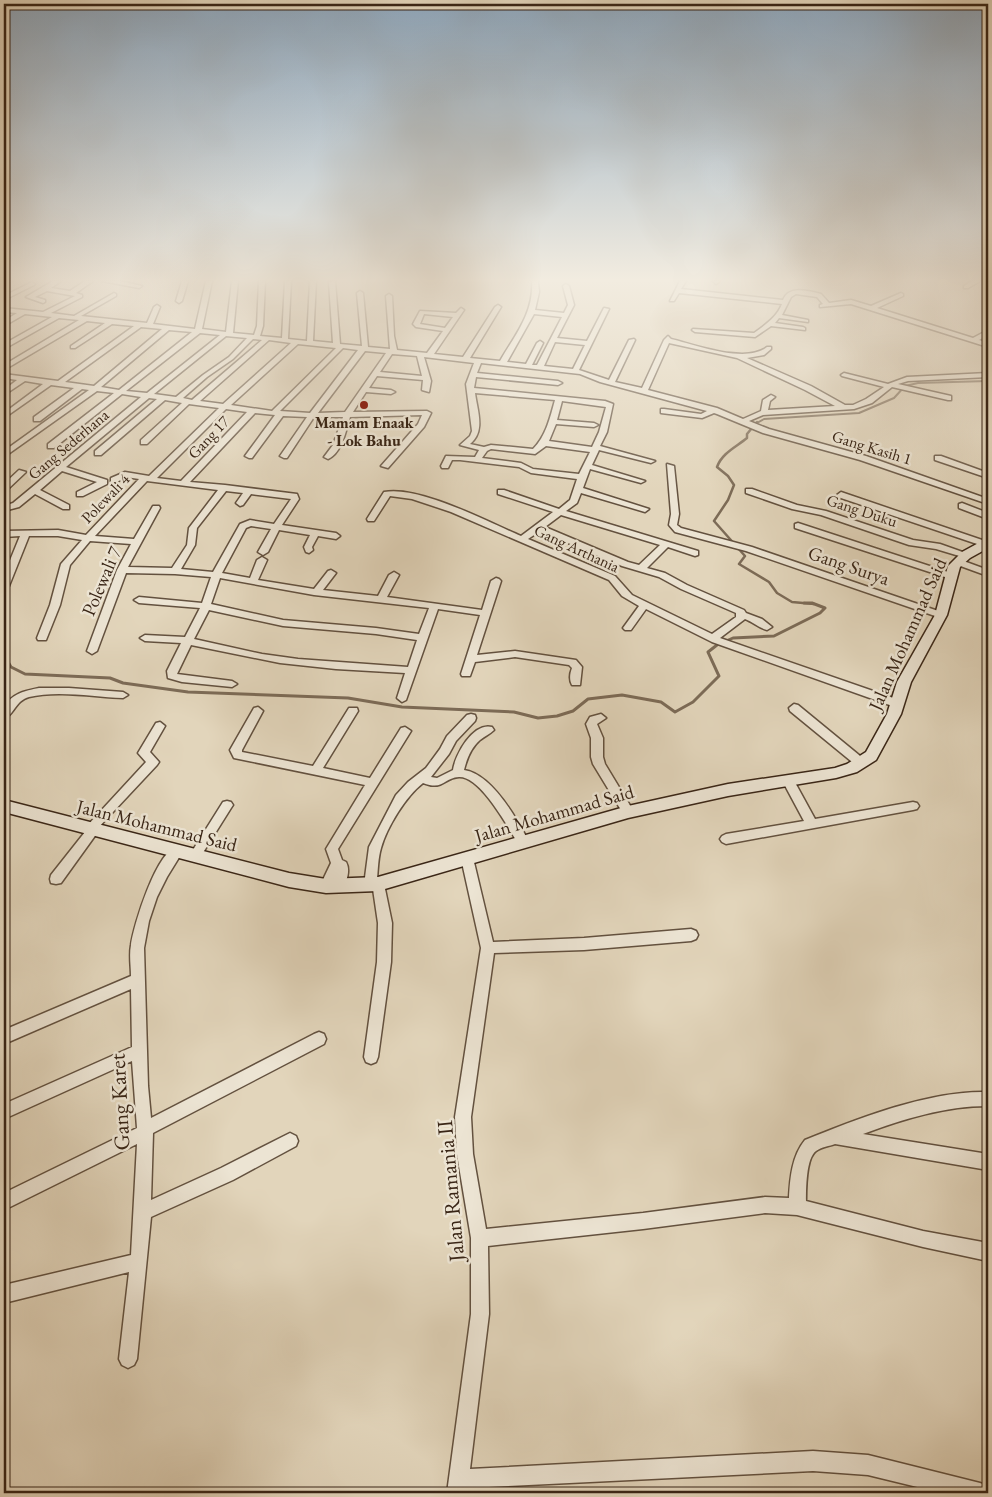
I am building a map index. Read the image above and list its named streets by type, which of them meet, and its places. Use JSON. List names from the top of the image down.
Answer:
{
  "streets": {
    "street": [
      "Gang 17",
      "Gang Sederhana",
      "Gang Kasih 1",
      "Polewali 4",
      "Gang Duku",
      "Gang Arthania",
      "Gang Surya",
      "Polewali 7",
      "Jalan Mohammad Said",
      "Gang Karet",
      "Jalan Ramania II"
    ]
  },
  "crossings": [
    ["Polewali 4", "Polewali 7"],
    ["Gang Duku", "Jalan Mohammad Said"],
    ["Gang Arthania", "Jalan Mohammad Said"],
    ["Gang Surya", "Jalan Mohammad Said"],
    ["Jalan Mohammad Said", "Gang Karet"],
    ["Jalan Mohammad Said", "Jalan Ramania II"]
  ],
  "places": ["Mamam Enaak - Lok Bahu"]
}
